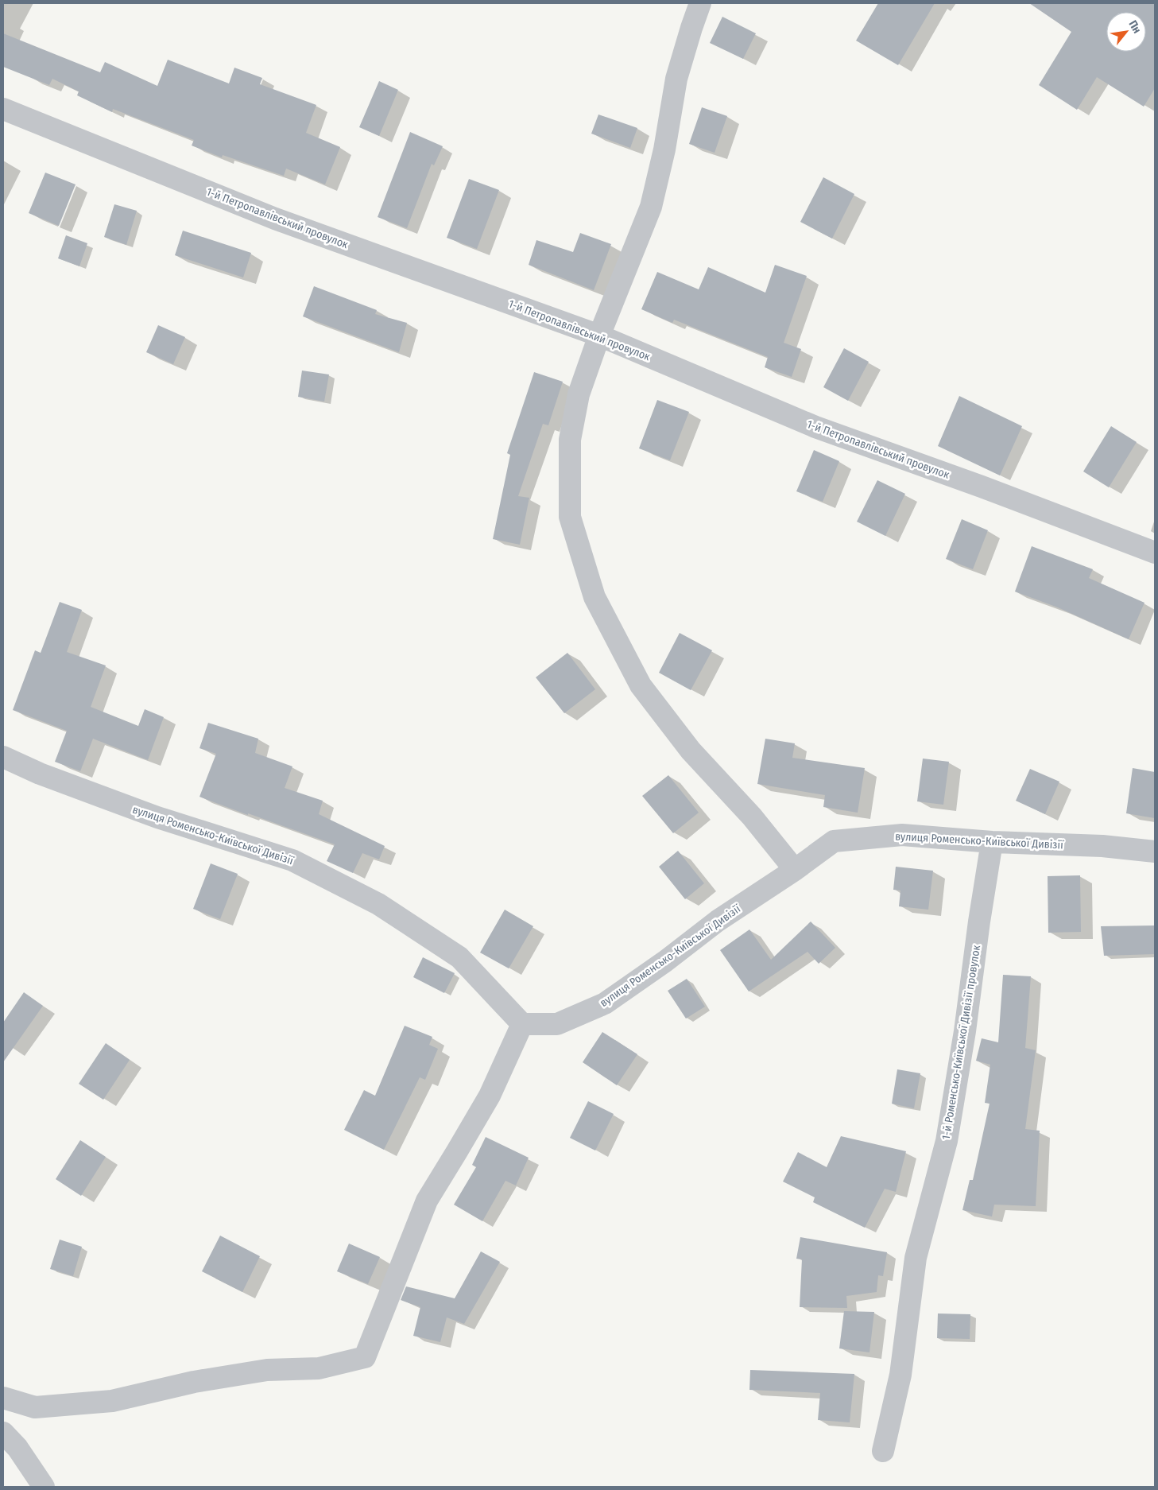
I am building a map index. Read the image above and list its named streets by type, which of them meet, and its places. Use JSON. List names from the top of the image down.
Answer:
{
  "streets": {
    "street": ["1-й Петропавлівський провулок", "вулиця Роменсько-Київської Дивізії", "1-й Роменсько-Київської Дивізії провулок"]
  },
  "crossings": [
    ["вулиця Роменсько-Київської Дивізії", "1-й Роменсько-Київської Дивізії провулок"]
  ],
  "north": "top right"
}
